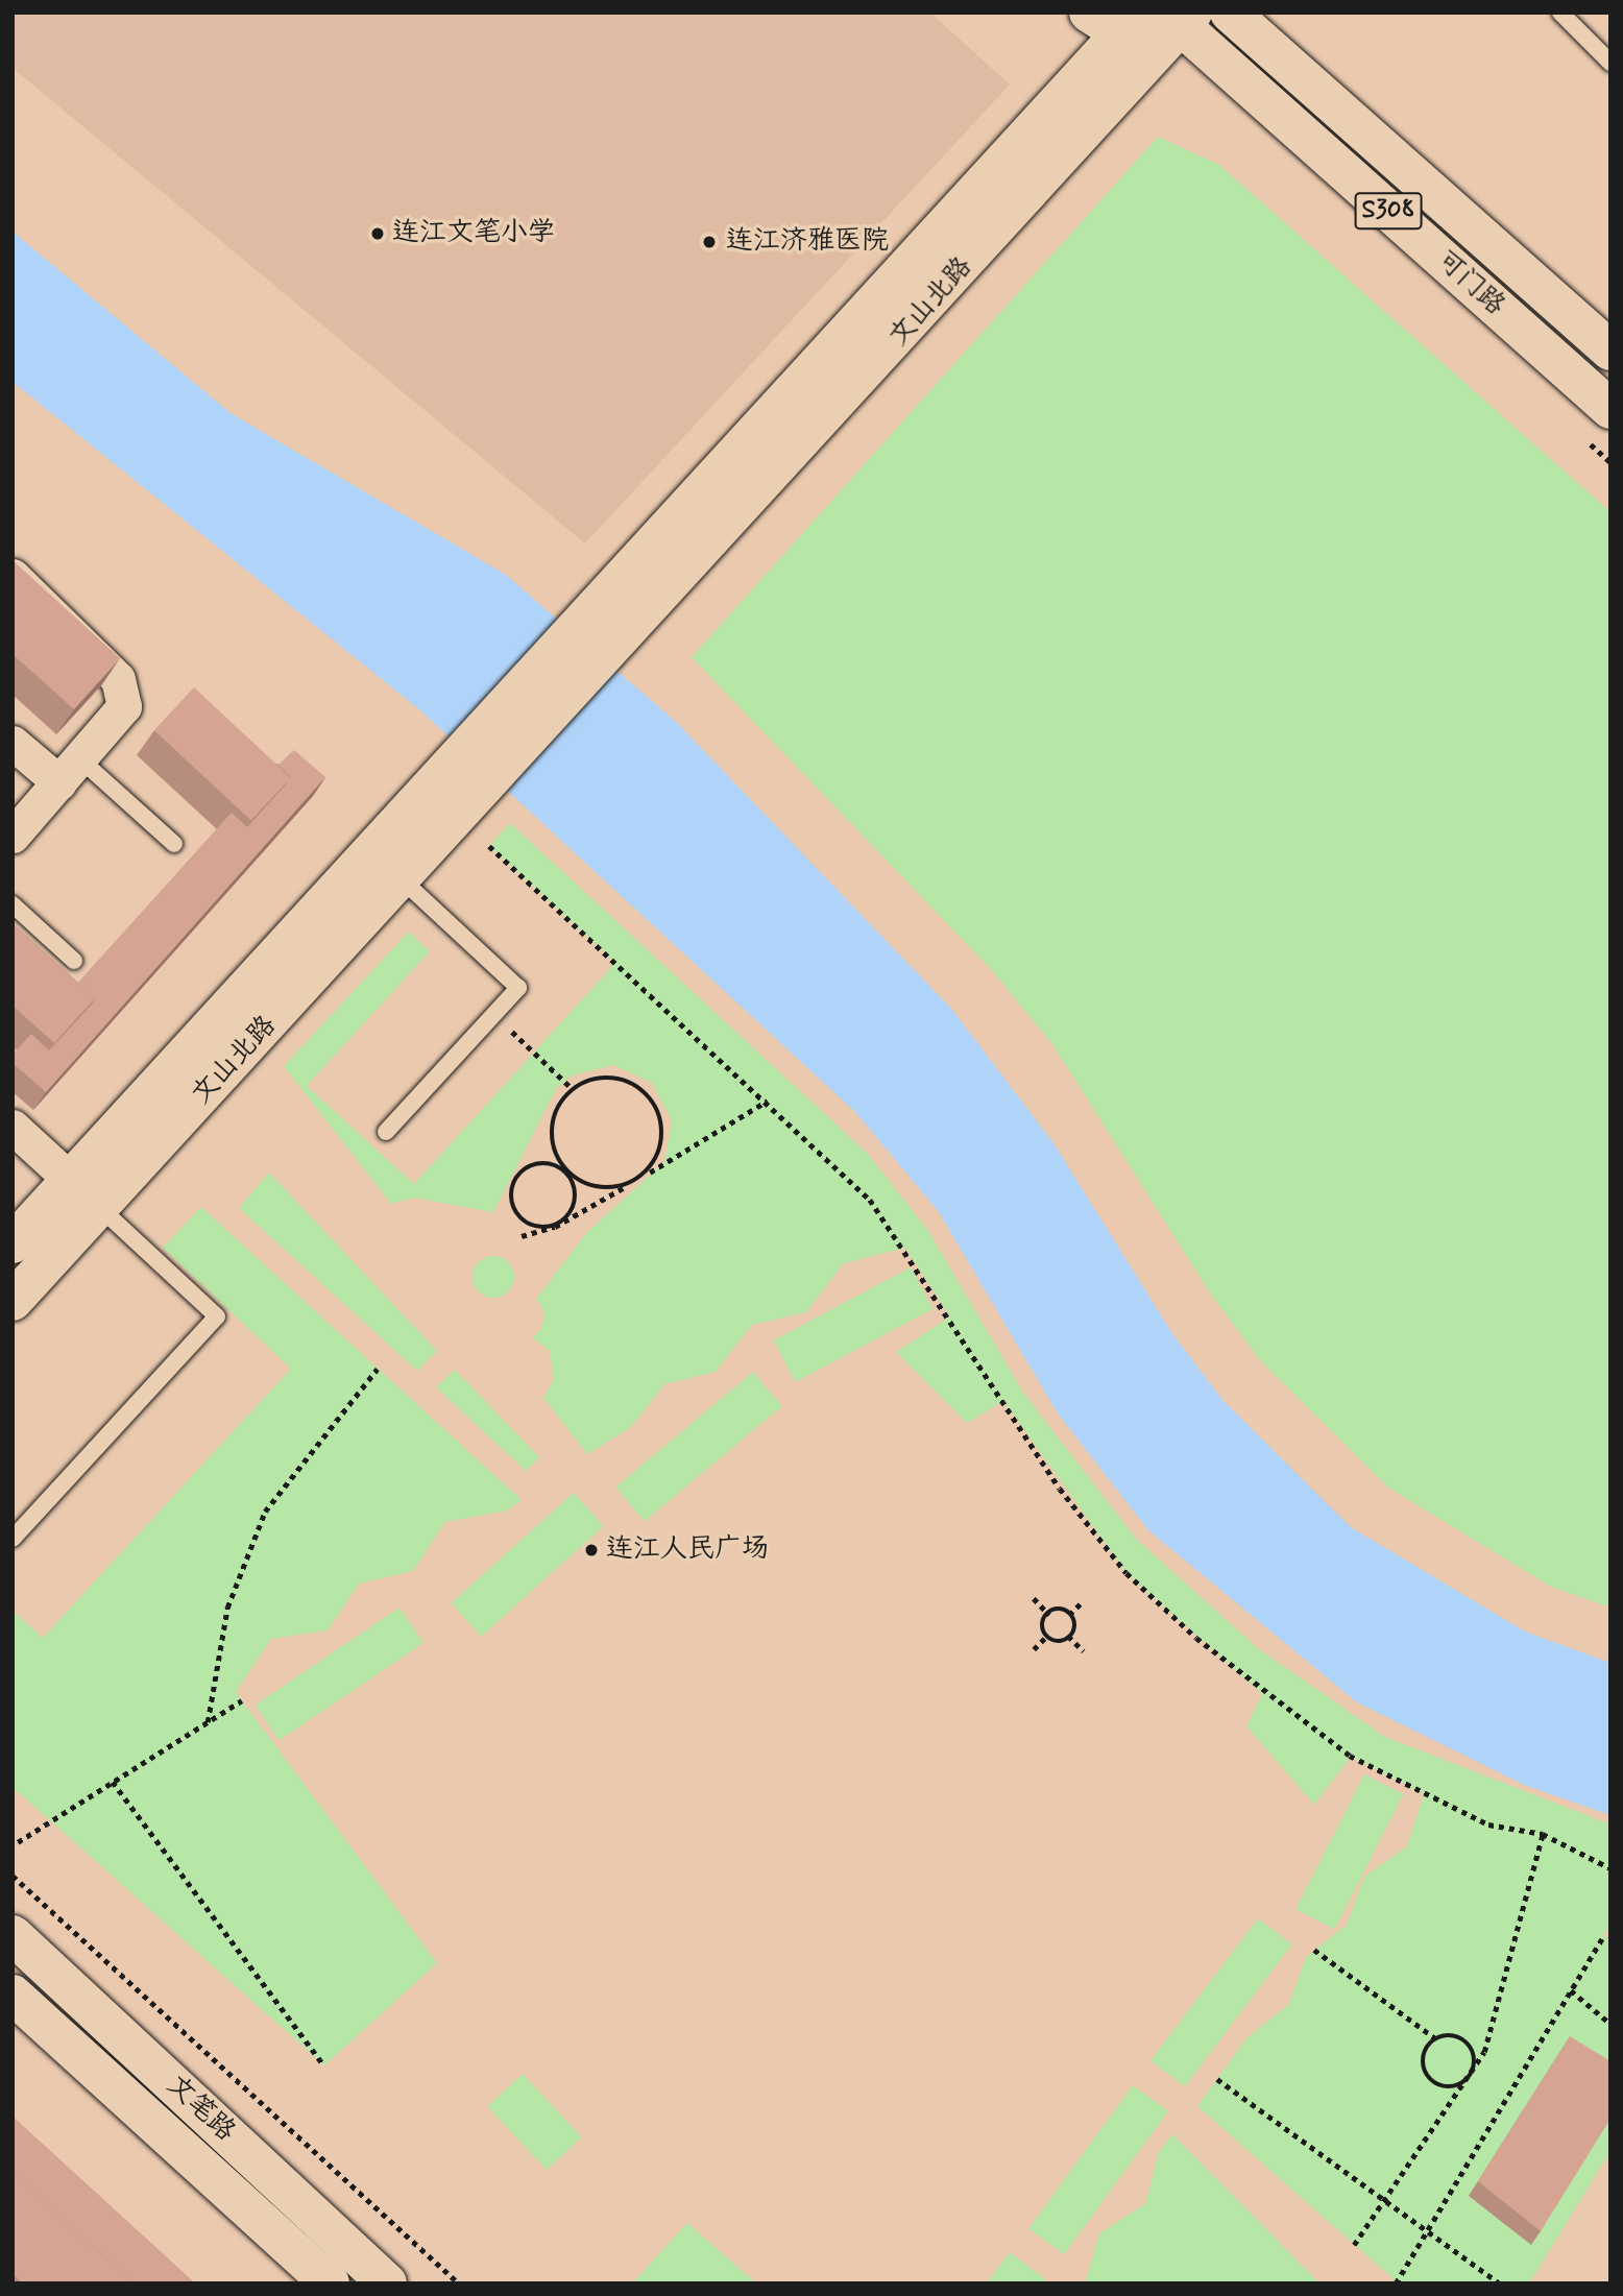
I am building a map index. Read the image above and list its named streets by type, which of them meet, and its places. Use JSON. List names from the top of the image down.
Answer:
{
  "streets": {
    "main road": [
      "S308",
      "可门路",
      "文山北路",
      "文笔路"
    ]
  },
  "crossings": [
    ["可门路", "文山北路"]
  ],
  "places": ["连江文笔小学", "连江济雅医院", "连江人民广场"]
}
